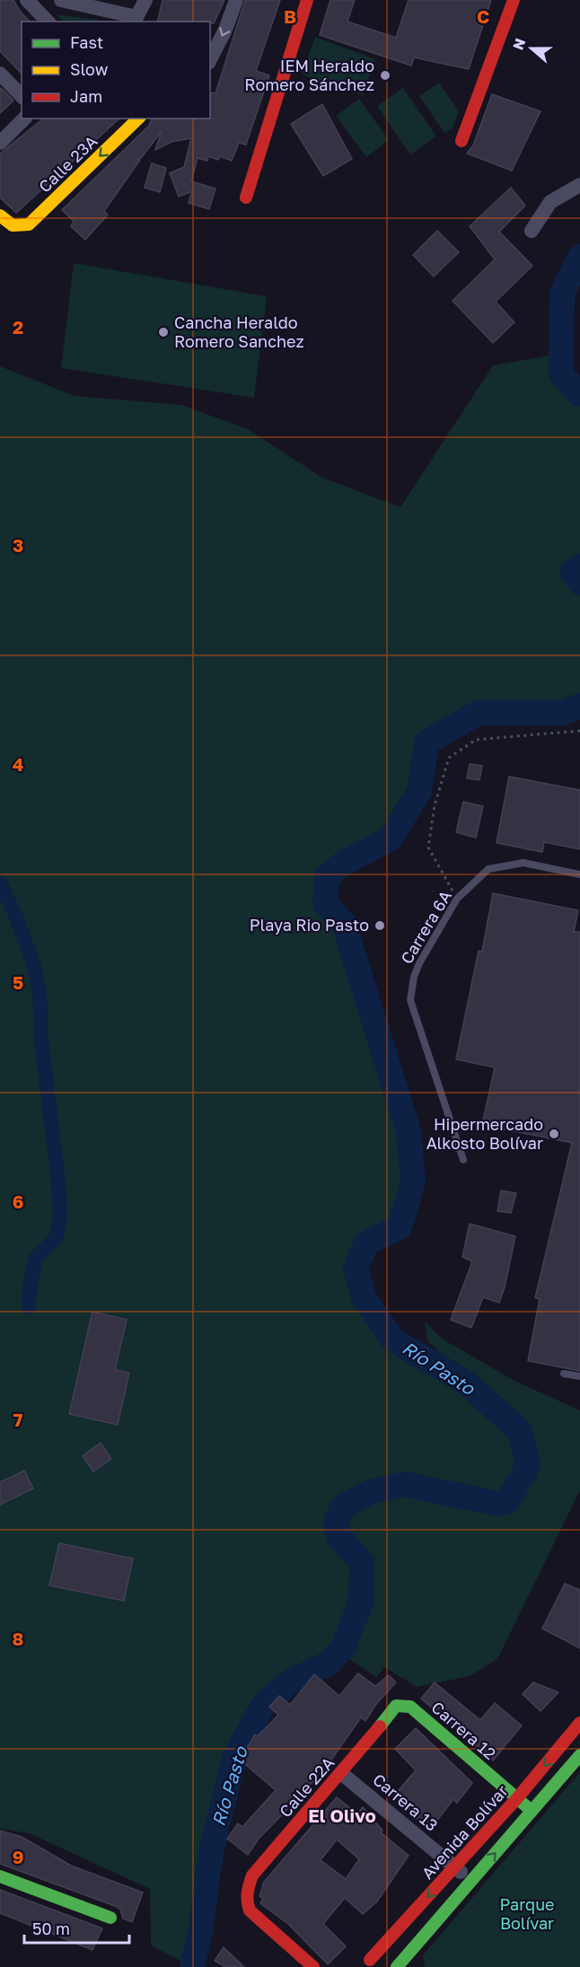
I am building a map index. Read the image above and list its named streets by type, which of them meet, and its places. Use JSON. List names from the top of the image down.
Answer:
{
  "streets": {
    "street": [
      "Calle 23A",
      "Carrera 12",
      "Calle 22A",
      "Carrera 13",
      "Avenida Bolívar"
    ],
    "lane": ["Carrera 6A"]
  },
  "crossings": [
    ["Carrera 12", "Calle 22A"],
    ["Carrera 12", "Avenida Bolívar"],
    ["Calle 22A", "Carrera 13"],
    ["Carrera 13", "Avenida Bolívar"]
  ],
  "one_way": ["Calle 23A"],
  "districts": ["El Olivo"],
  "water": ["Río Pasto"],
  "parks": ["Parque Bolívar"],
  "places": [
    "IEM Heraldo Romero Sánchez",
    "Cancha Heraldo Romero Sanchez",
    "Playa Rio Pasto",
    "Hipermercado Alkosto Bolívar"
  ],
  "legend": ["Fast", "Slow", "Jam"],
  "scale_bar": "50 m",
  "north": "left",
  "grid": {
    "columns": ["B", "C"],
    "rows": [
      "2",
      "3",
      "4",
      "5",
      "6",
      "7",
      "8",
      "9"
    ]
  }
}
